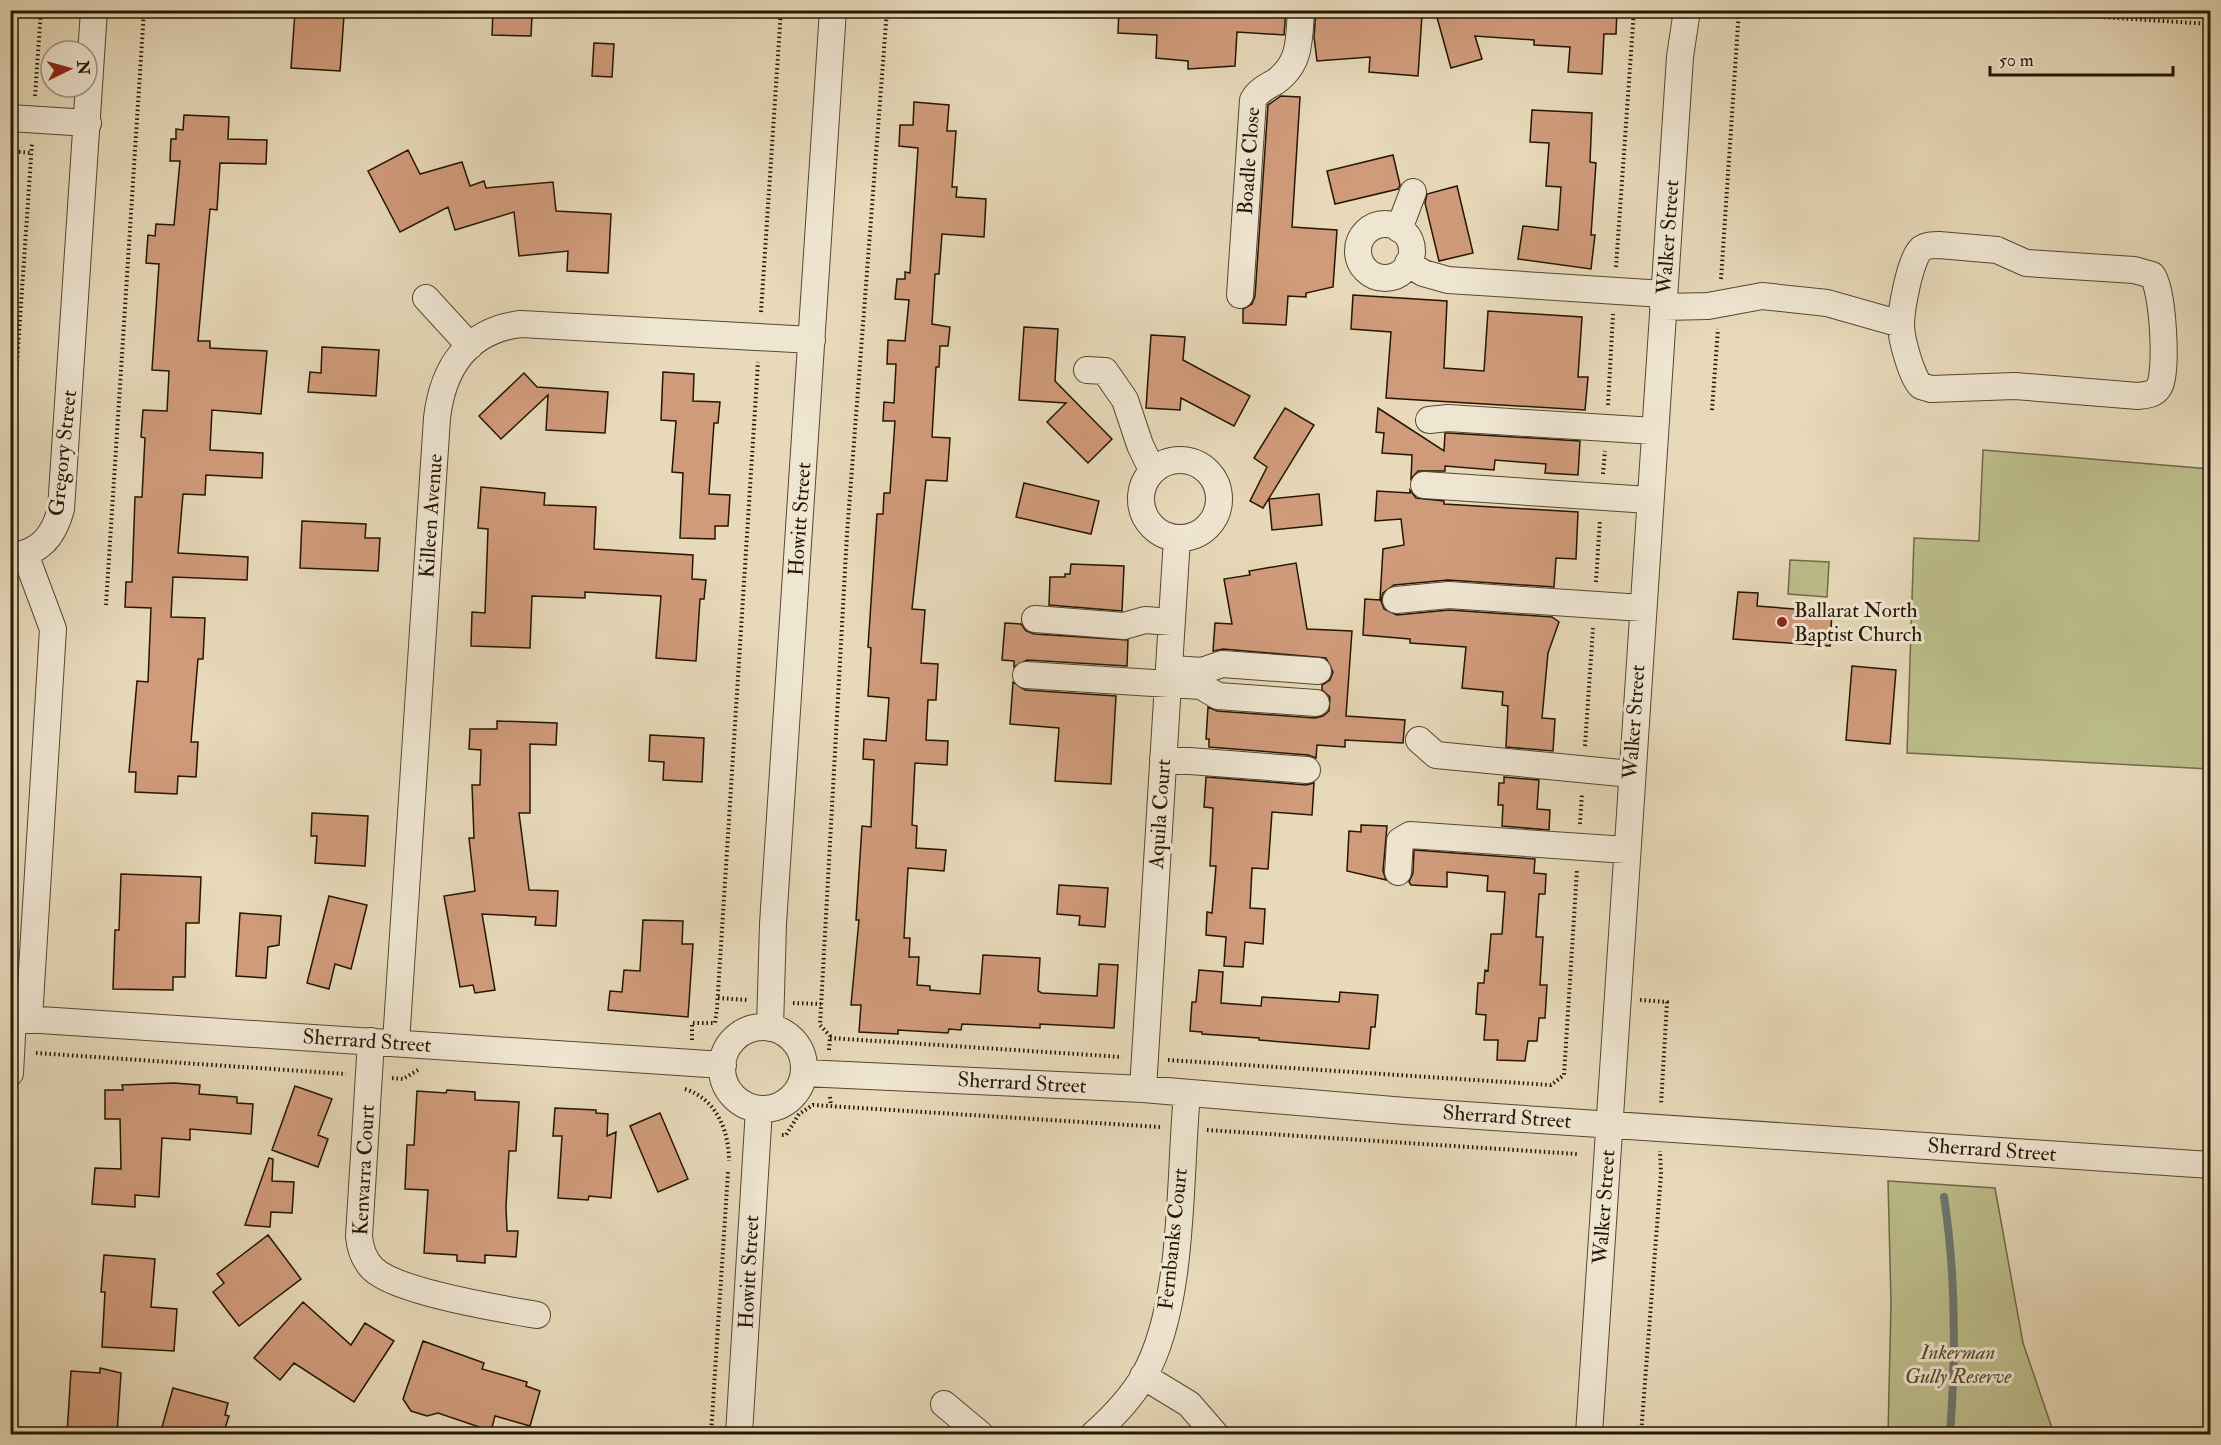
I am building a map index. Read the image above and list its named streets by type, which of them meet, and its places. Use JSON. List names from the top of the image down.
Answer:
{
  "streets": {
    "street": [
      "Boadle Close",
      "Walker Street",
      "Gregory Street",
      "Killeen Avenue",
      "Howitt Street",
      "Aquila Court",
      "Sherrard Street",
      "Kenvarra Court",
      "Fernbanks Court"
    ]
  },
  "crossings": [
    ["Walker Street", "Sherrard Street"],
    ["Gregory Street", "Sherrard Street"],
    ["Killeen Avenue", "Howitt Street"],
    ["Killeen Avenue", "Sherrard Street"],
    ["Killeen Avenue", "Kenvarra Court"],
    ["Howitt Street", "Sherrard Street"],
    ["Aquila Court", "Sherrard Street"],
    ["Sherrard Street", "Kenvarra Court"],
    ["Sherrard Street", "Fernbanks Court"]
  ],
  "parks": ["Inkerman Gully Reserve"],
  "places": ["Ballarat North Baptist Church"],
  "scale_bar": "50 m",
  "north": "right"
}
